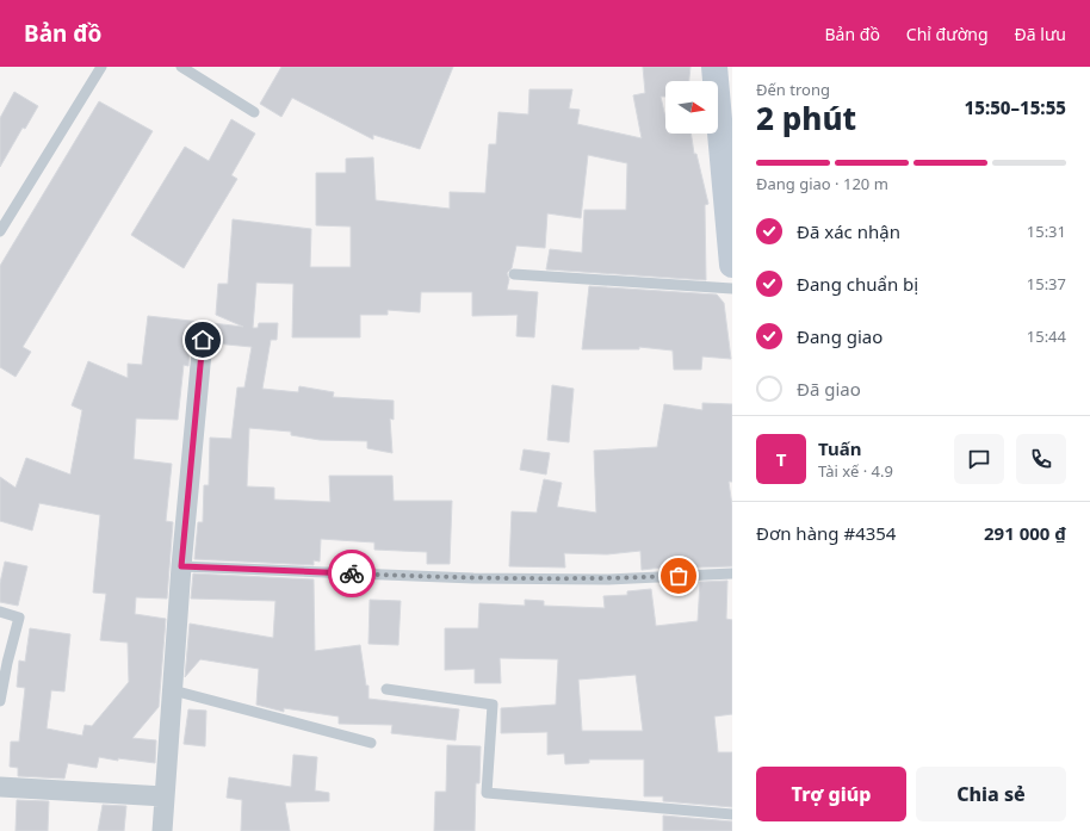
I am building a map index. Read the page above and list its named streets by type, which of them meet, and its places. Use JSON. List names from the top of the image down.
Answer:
{
  "north": "right",
  "page": {
    "header": "Bản đồ",
    "nav": ["Bản đồ", "Chỉ đường", "Đã lưu"],
    "heading": ["2 phút", "Đến trong", "15:50–15:55"],
    "panel": [
      "Tuấn",
      "Tài xế · 4.9",
      "Đơn hàng #4354",
      "291 000 ₫"
    ],
    "bar": "Đang giao · 120 m",
    "list": [
      ["Đã xác nhận", "15:31"],
      ["Đang chuẩn bị", "15:37"],
      ["Đang giao", "15:44"],
      "Đã giao"
    ],
    "round": "T",
    "buttons": ["Trợ giúp", "Chia sẻ"]
  }
}
